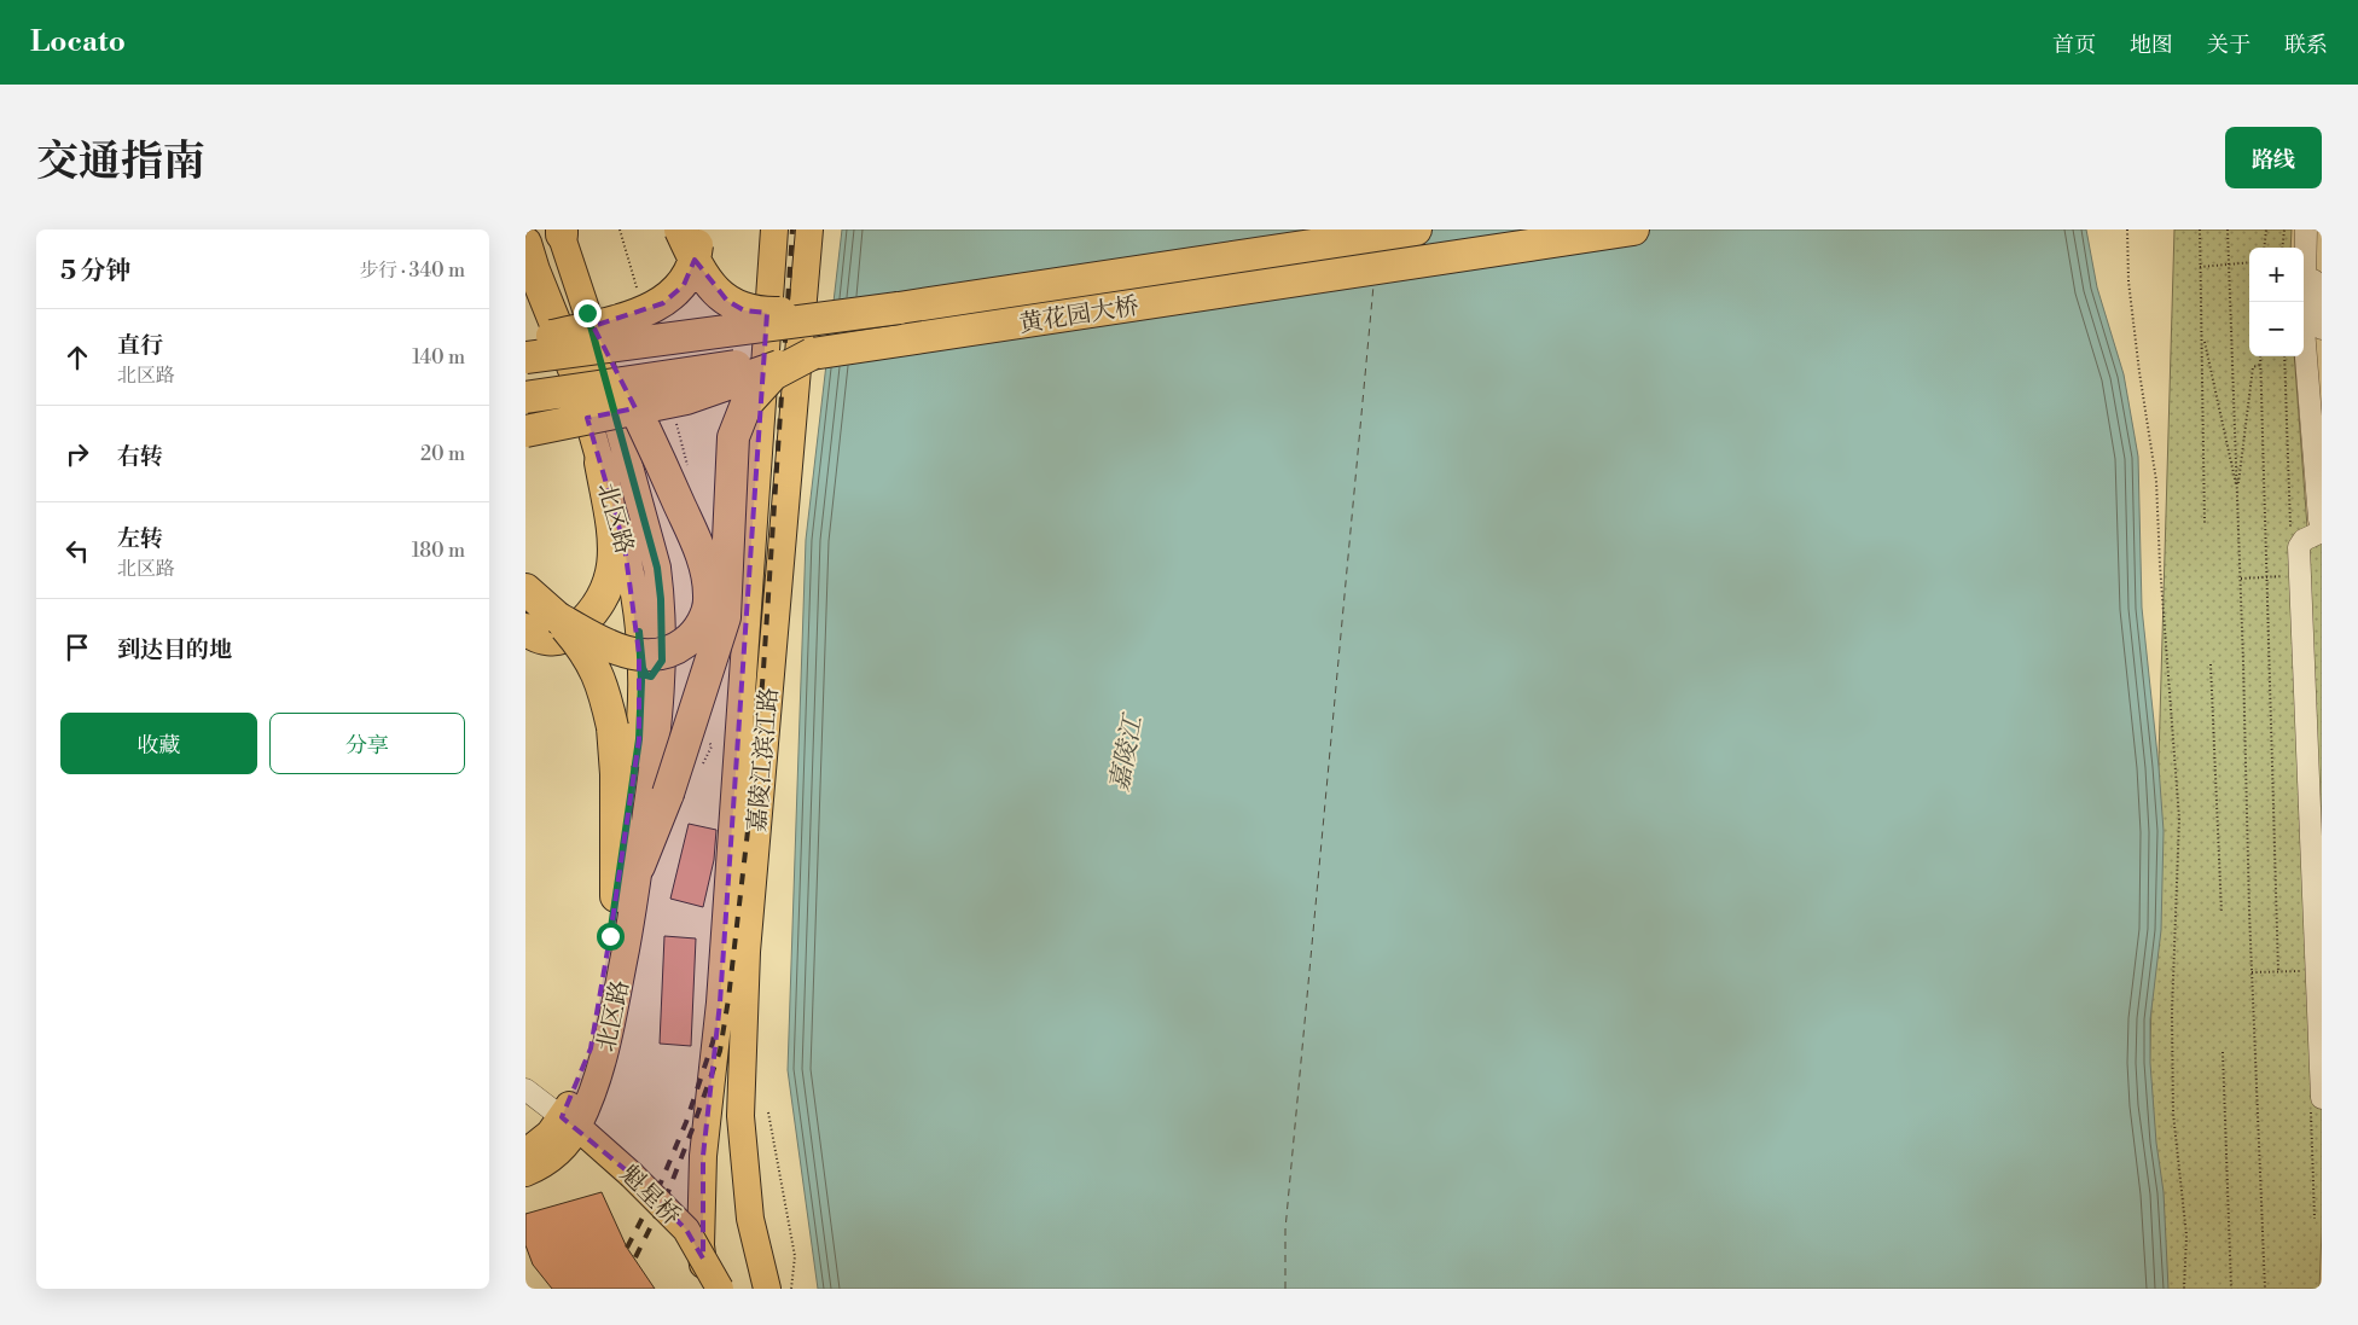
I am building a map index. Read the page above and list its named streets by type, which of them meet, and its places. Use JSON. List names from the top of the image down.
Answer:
{
  "streets": {
    "highway": ["黄花园大桥"],
    "main road": ["北区路", "嘉陵江滨江路", "魁星桥"]
  },
  "crossings": [
    ["北区路", "魁星桥"]
  ],
  "water": ["嘉陵江"],
  "page": {
    "header": "Locato",
    "nav": [
      "首页",
      "地图",
      "关于",
      "联系"
    ],
    "title": "交通指南",
    "buttons": [
      "路线",
      ["收藏", "分享"]
    ],
    "heading": ["5 分钟", "步行 · 340 m"],
    "map_buttons": ["+", "−"],
    "list": [
      ["直行", "北区路", "140 m"],
      ["右转", "20 m"],
      ["左转", "北区路", "180 m"],
      "到达目的地"
    ]
  }
}
